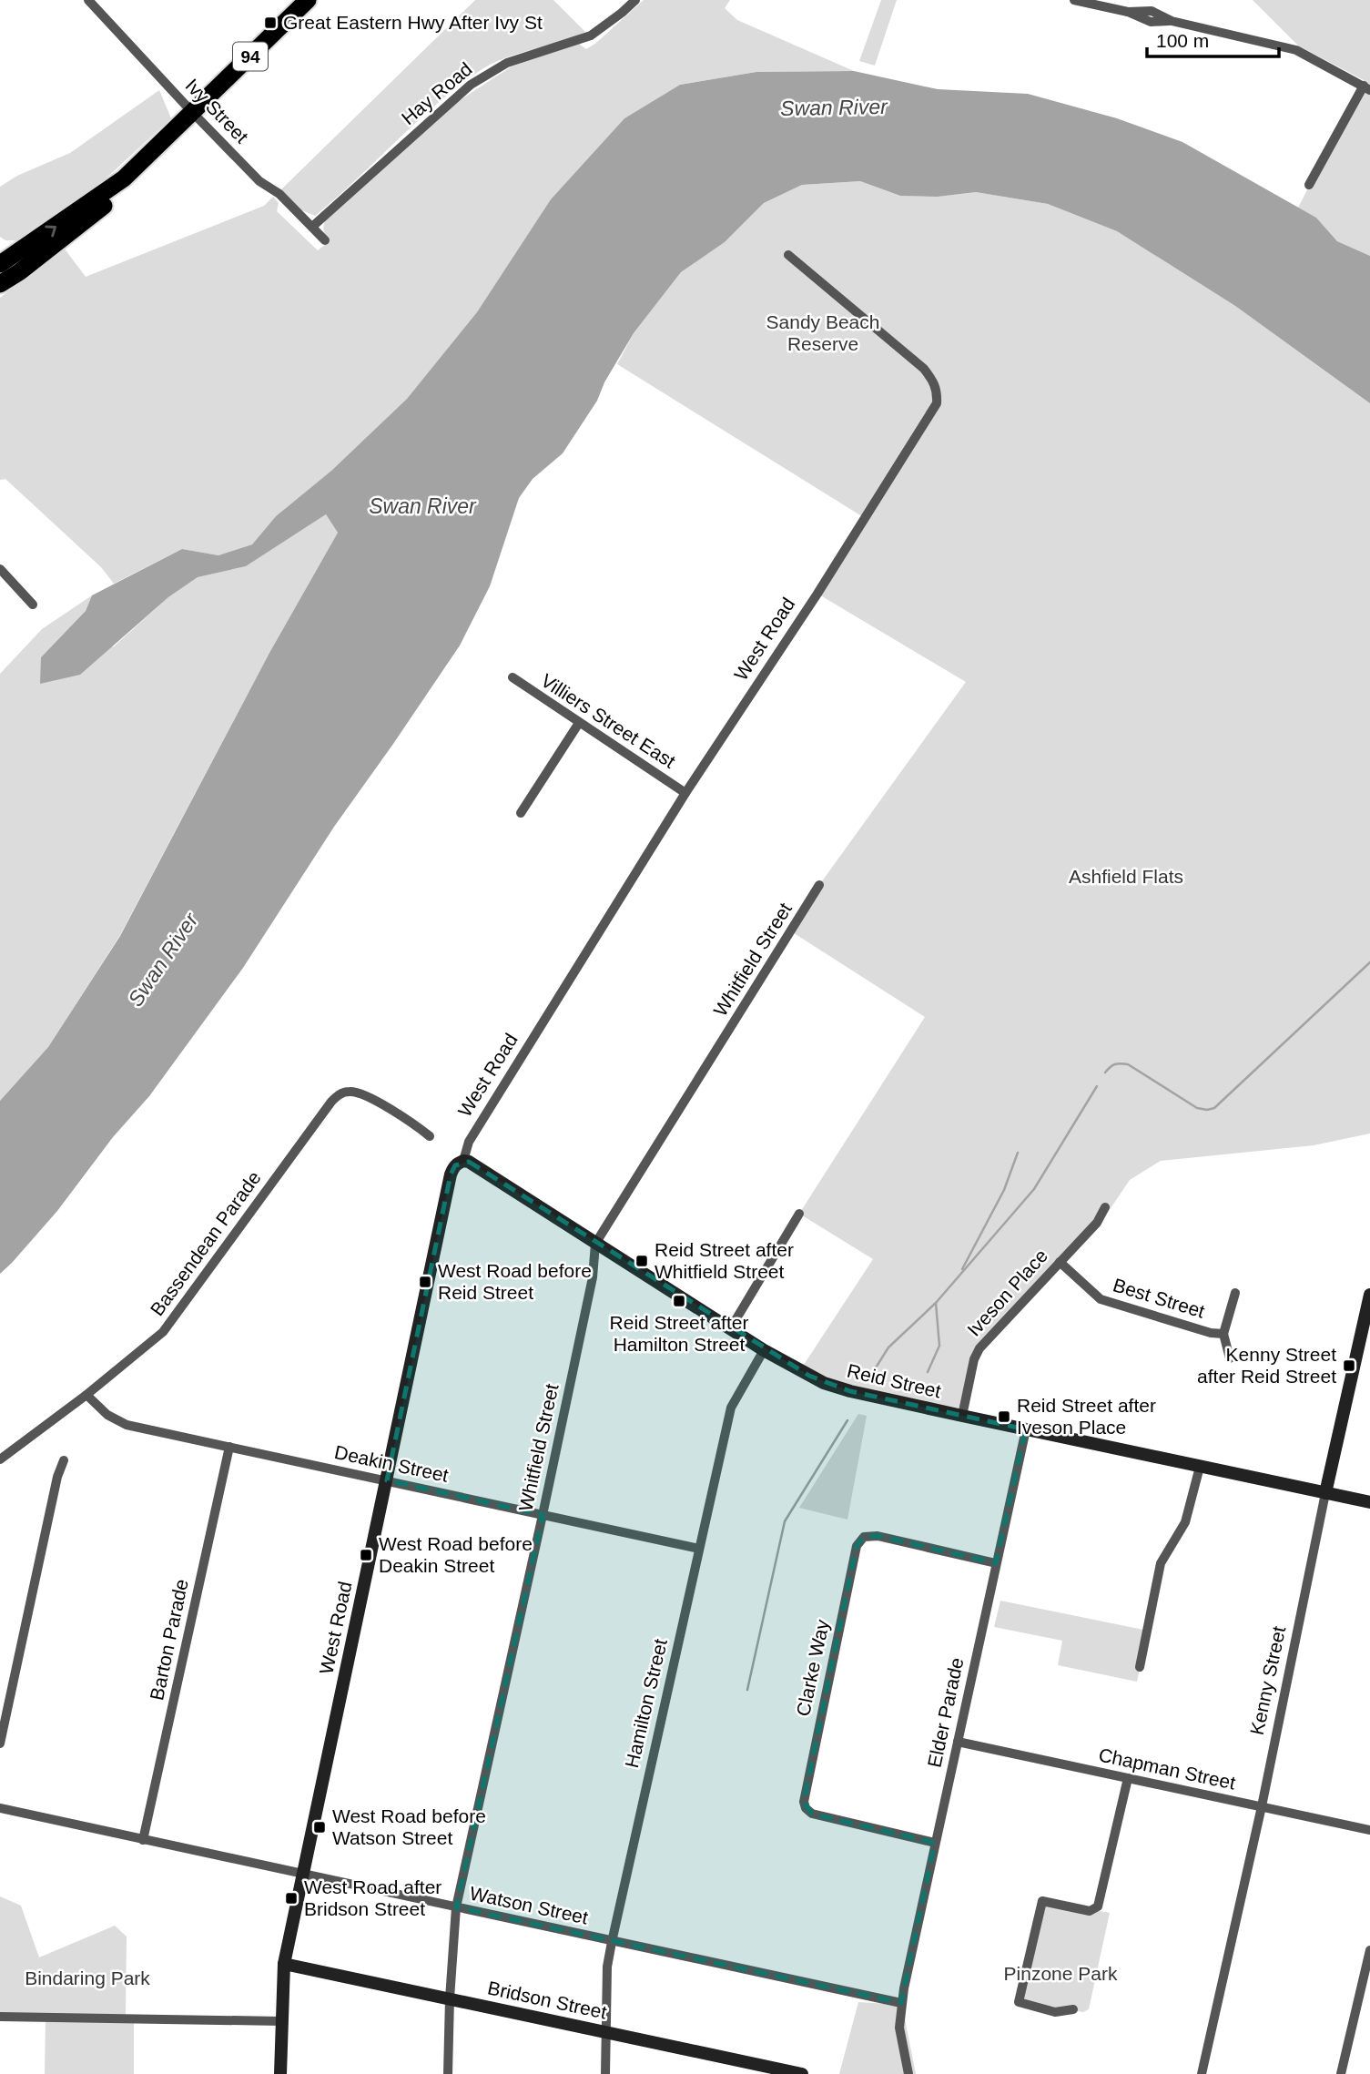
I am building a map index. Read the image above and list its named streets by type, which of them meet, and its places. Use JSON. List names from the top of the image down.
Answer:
{
  "streets": {
    "highway": ["94"],
    "street": [
      "Hay Road",
      "Ivy Street",
      "West Road",
      "Villiers Street East",
      "Whitfield Street",
      "Bassendean Parade",
      "Iveson Place",
      "Best Street",
      "Reid Street",
      "Deakin Street",
      "Barton Parade",
      "Clarke Way",
      "Kenny Street",
      "Hamilton Street",
      "Elder Parade",
      "Chapman Street",
      "Watson Street",
      "Bridson Street"
    ]
  },
  "crossings": [
    ["94", "Ivy Street"],
    ["Hay Road", "Ivy Street"],
    ["West Road", "Villiers Street East"],
    ["West Road", "Reid Street"],
    ["West Road", "Deakin Street"],
    ["West Road", "Watson Street"],
    ["West Road", "Bridson Street"],
    ["Whitfield Street", "Reid Street"],
    ["Whitfield Street", "Deakin Street"],
    ["Whitfield Street", "Watson Street"],
    ["Whitfield Street", "Bridson Street"],
    ["Bassendean Parade", "Deakin Street"],
    ["Iveson Place", "Best Street"],
    ["Iveson Place", "Reid Street"],
    ["Reid Street", "Kenny Street"],
    ["Reid Street", "Hamilton Street"],
    ["Reid Street", "Elder Parade"],
    ["Deakin Street", "Barton Parade"],
    ["Deakin Street", "Hamilton Street"],
    ["Barton Parade", "Watson Street"],
    ["Clarke Way", "Elder Parade"],
    ["Kenny Street", "Chapman Street"],
    ["Hamilton Street", "Watson Street"],
    ["Hamilton Street", "Bridson Street"],
    ["Elder Parade", "Chapman Street"],
    ["Elder Parade", "Watson Street"]
  ],
  "water": ["Swan River"],
  "parks": [
    "Sandy Beach Reserve",
    "Ashfield Flats",
    "Pinzone Park",
    "Bindaring Park"
  ],
  "places": {
    "transit": [
      "Great Eastern Hwy After Ivy St",
      "Reid Street after Whitfield Street",
      "West Road before Reid Street",
      "Reid Street after Hamilton Street",
      "Kenny Street after Reid Street",
      "Reid Street after Iveson Place",
      "West Road before Deakin Street",
      "West Road before Watson Street",
      "West Road after Bridson Street"
    ]
  },
  "scale_bar": "100 m"
}
